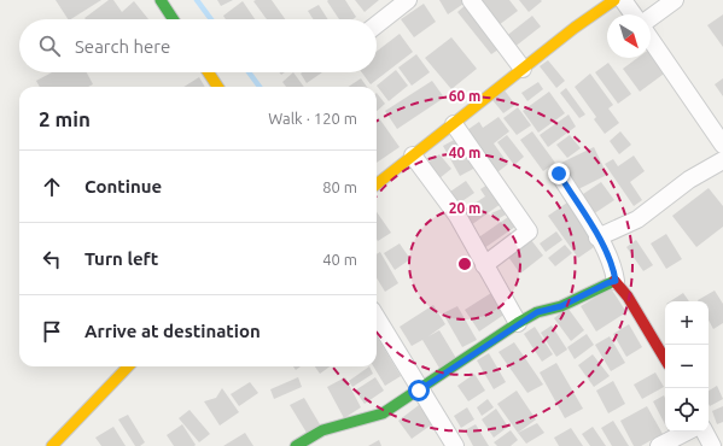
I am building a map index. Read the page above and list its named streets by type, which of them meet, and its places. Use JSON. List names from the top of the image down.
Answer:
{
  "north": "bottom right",
  "page": {
    "search": "Search here",
    "heading": ["2 min", "Walk · 120 m"],
    "list": [
      ["Continue", "80 m"],
      ["Turn left", "40 m"],
      "Arrive at destination"
    ],
    "map_buttons": ["+", "−"]
  },
  "rings": ["60 m", "40 m", "20 m"]
}
